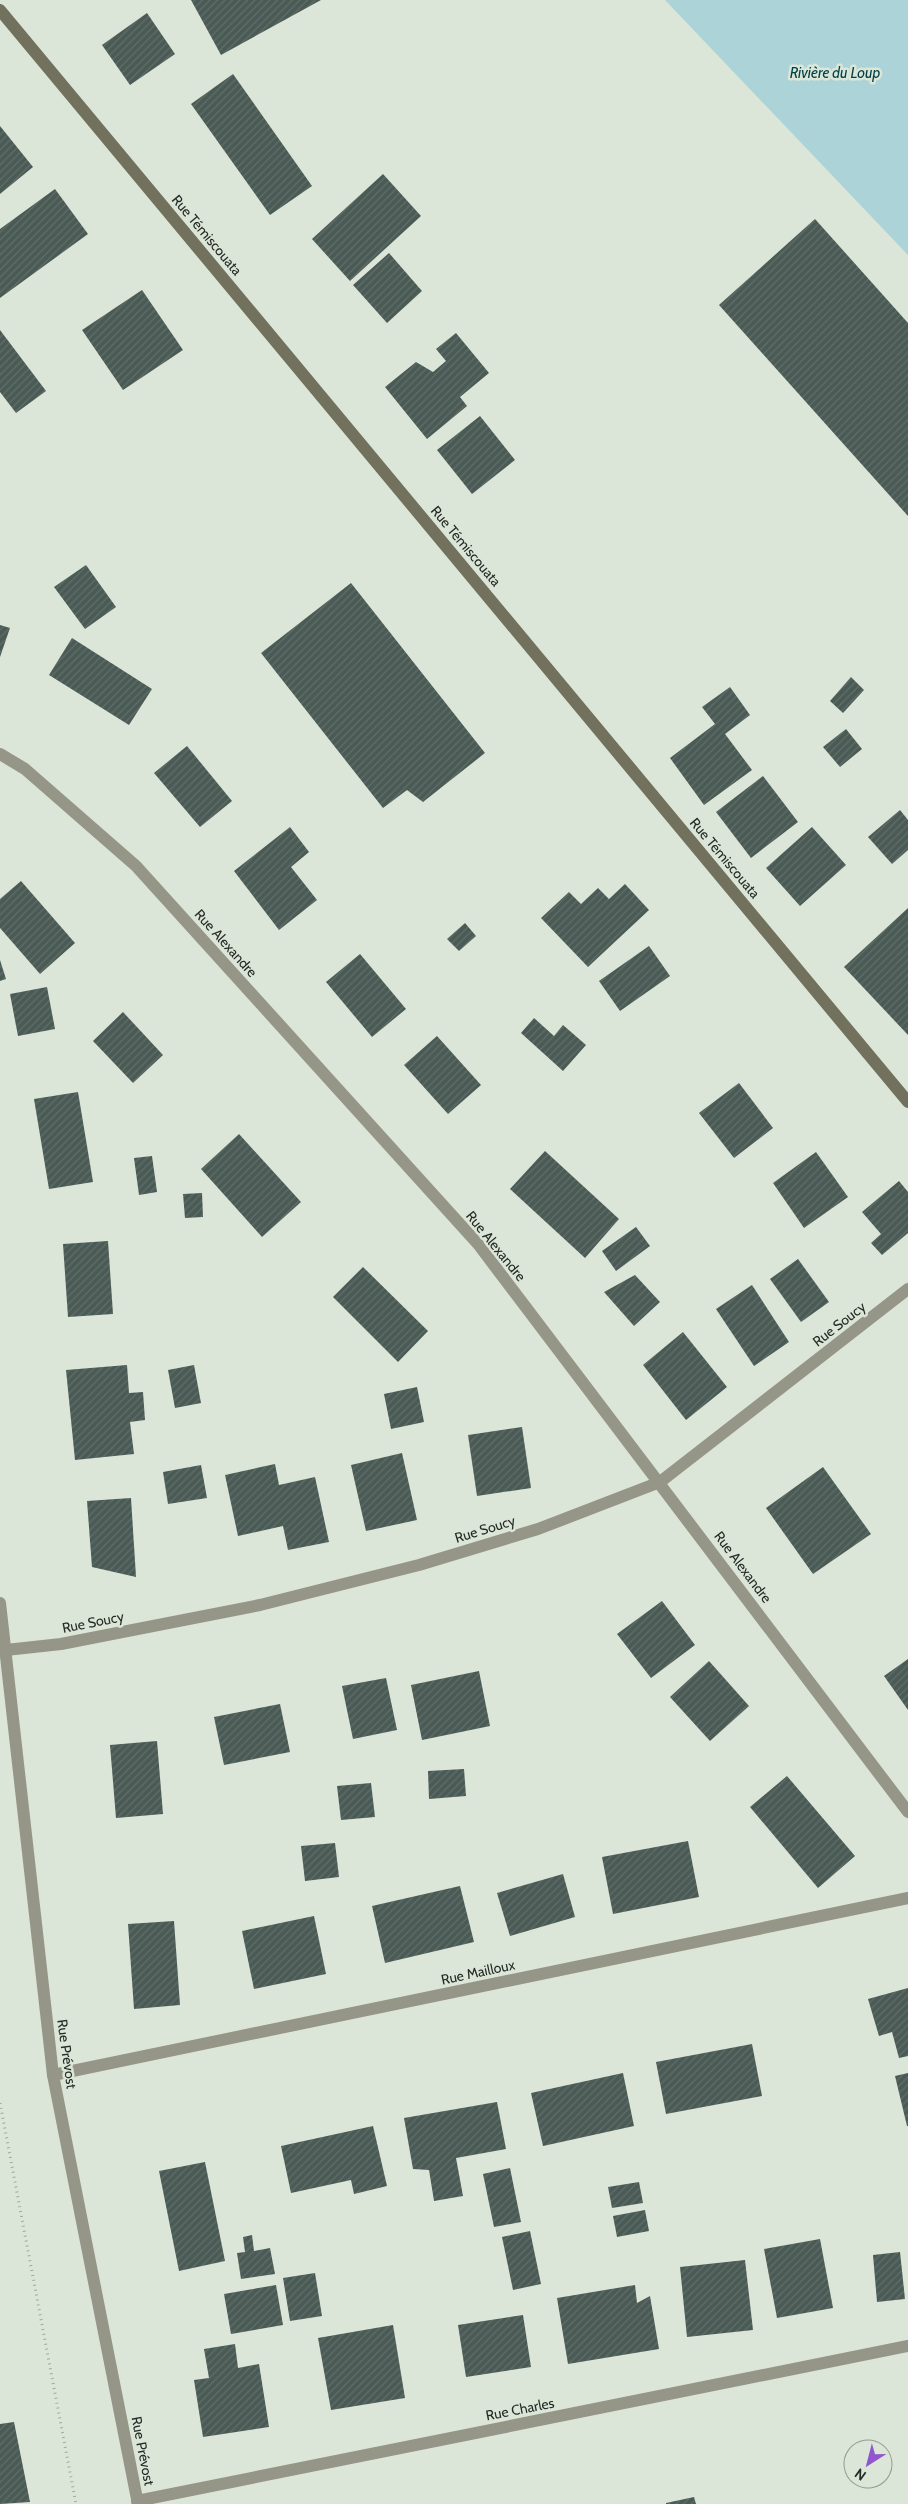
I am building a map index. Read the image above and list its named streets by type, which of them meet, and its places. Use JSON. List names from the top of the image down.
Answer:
{
  "streets": {
    "main road": ["Rue Témiscouata"],
    "street": [
      "Rue Alexandre",
      "Rue Soucy",
      "Rue Mailloux",
      "Rue Prévost",
      "Rue Charles"
    ]
  },
  "crossings": [
    ["Rue Alexandre", "Rue Soucy"],
    ["Rue Soucy", "Rue Prévost"],
    ["Rue Mailloux", "Rue Prévost"],
    ["Rue Prévost", "Rue Charles"]
  ],
  "water": ["Rivière du Loup"],
  "north": "bottom left"
}
